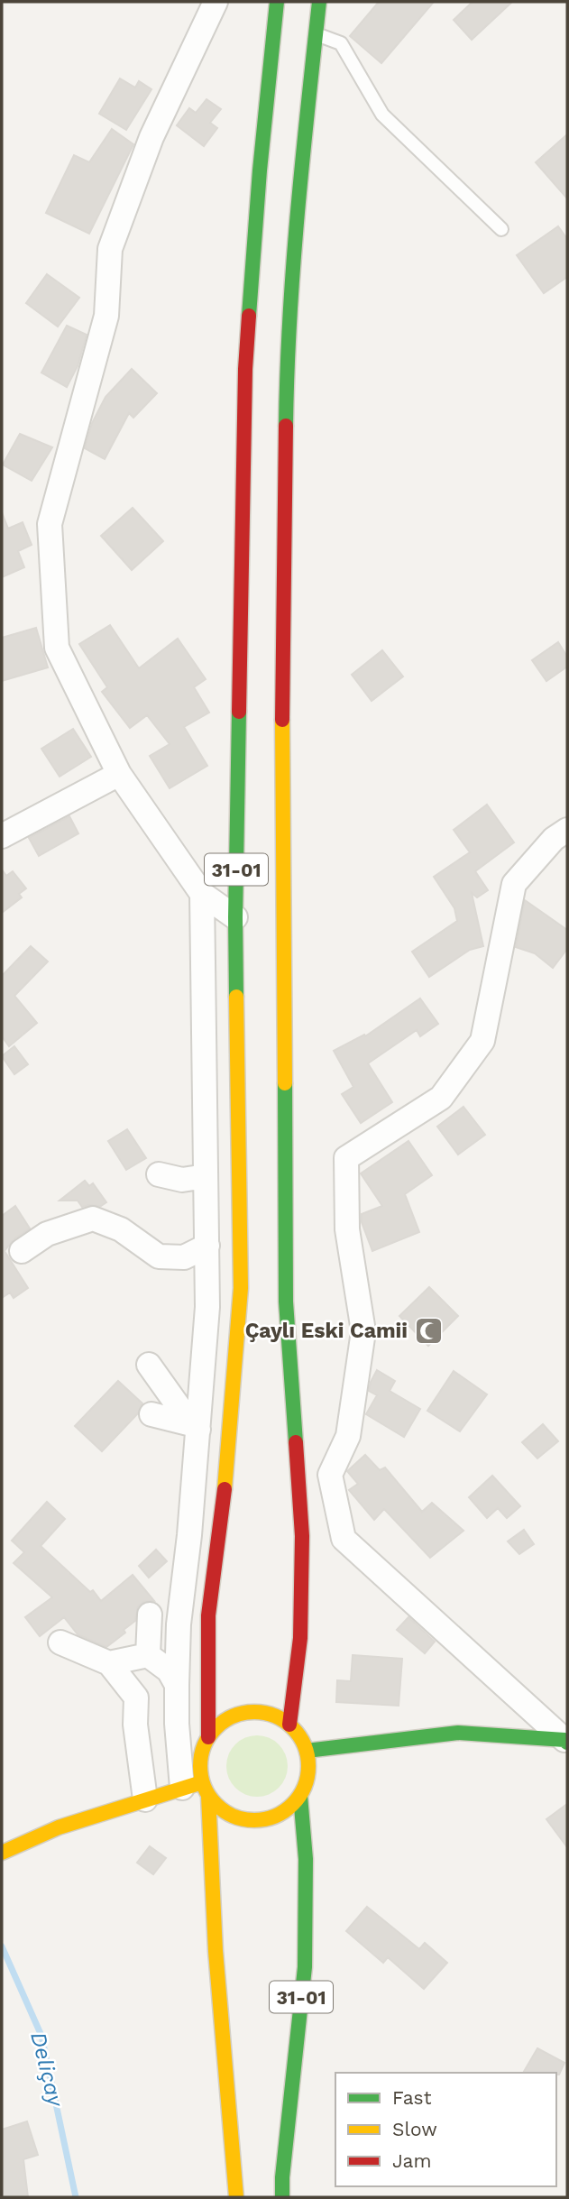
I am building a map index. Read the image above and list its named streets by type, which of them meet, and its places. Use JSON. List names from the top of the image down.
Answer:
{
  "streets": {
    "main road": ["31-01"]
  },
  "water": ["Deliçay"],
  "places": {
    "mosque": ["Çaylı Eski Camii"]
  },
  "legend": ["Fast", "Slow", "Jam"]
}
